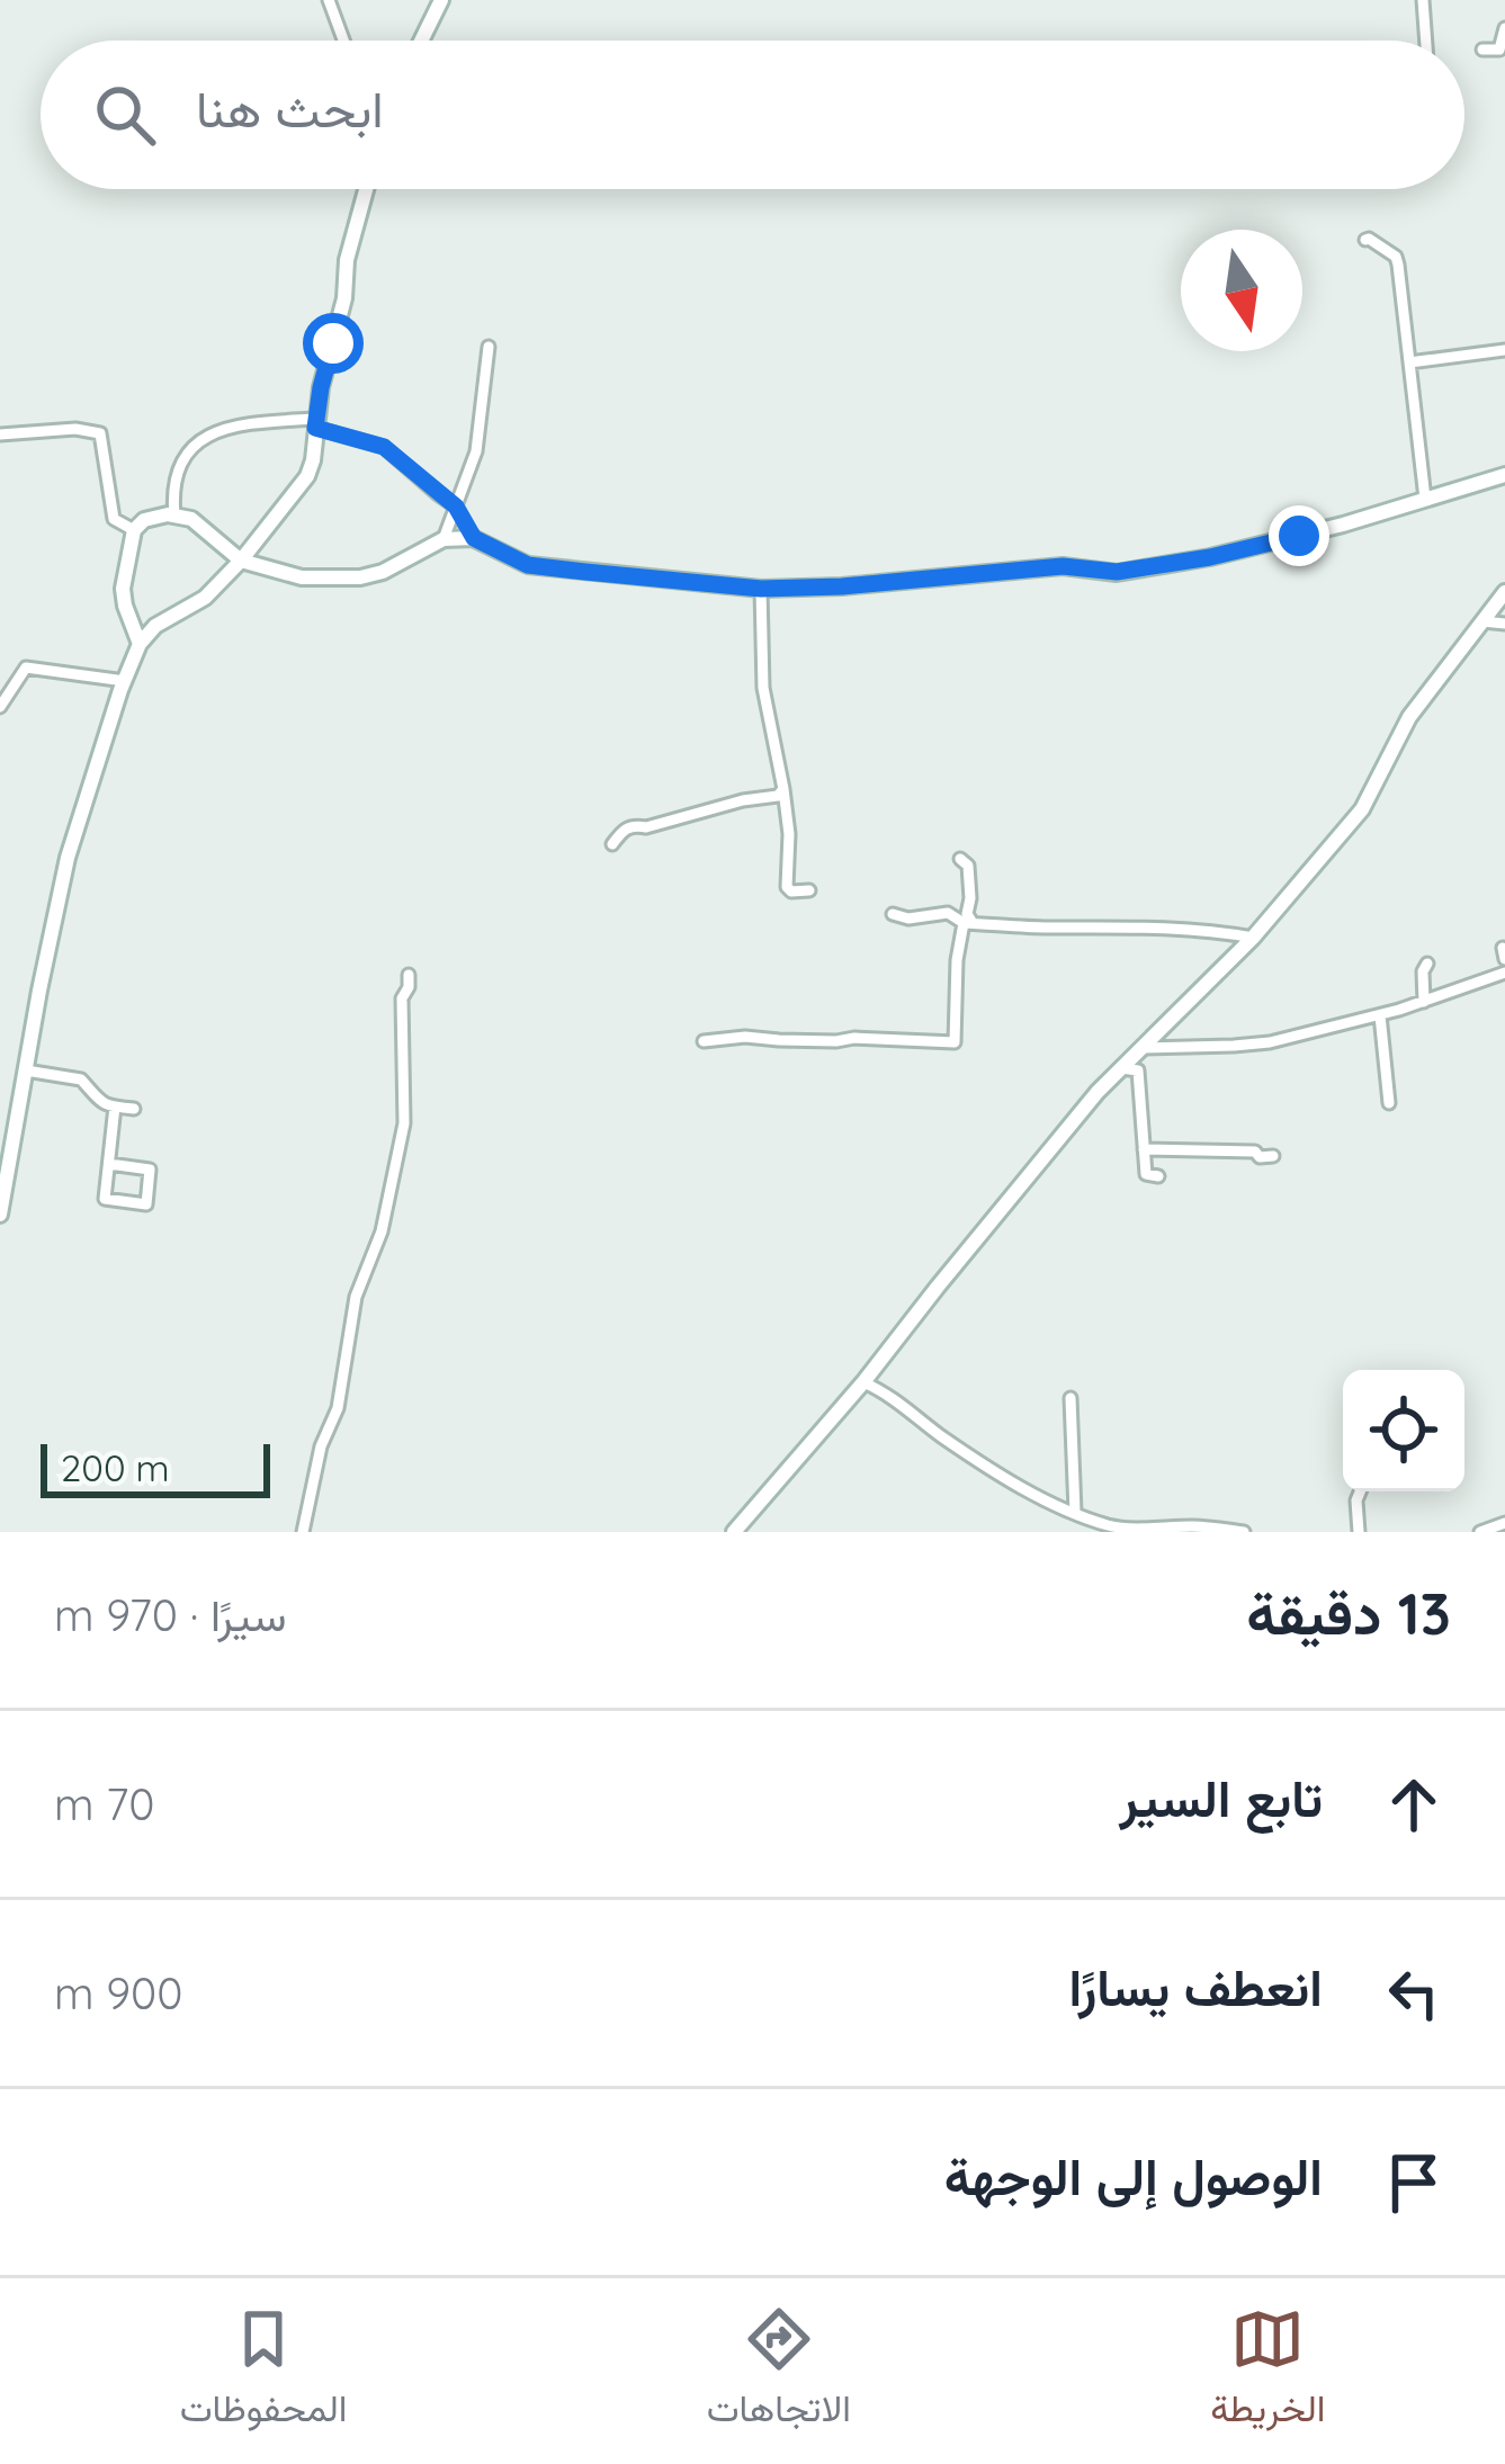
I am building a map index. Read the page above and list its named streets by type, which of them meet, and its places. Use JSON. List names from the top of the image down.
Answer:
{
  "scale_bar": "200 m",
  "north": "bottom",
  "page": {
    "search": "ابحث هنا",
    "scale": "200 m",
    "heading": ["13 دقيقة", "سيرًا · 970 m"],
    "list": [
      ["تابع السير", "70 m"],
      ["انعطف يسارًا", "900 m"],
      "الوصول إلى الوجهة"
    ],
    "nav": ["الخريطة", "الاتجاهات", "المحفوظات"]
  }
}
